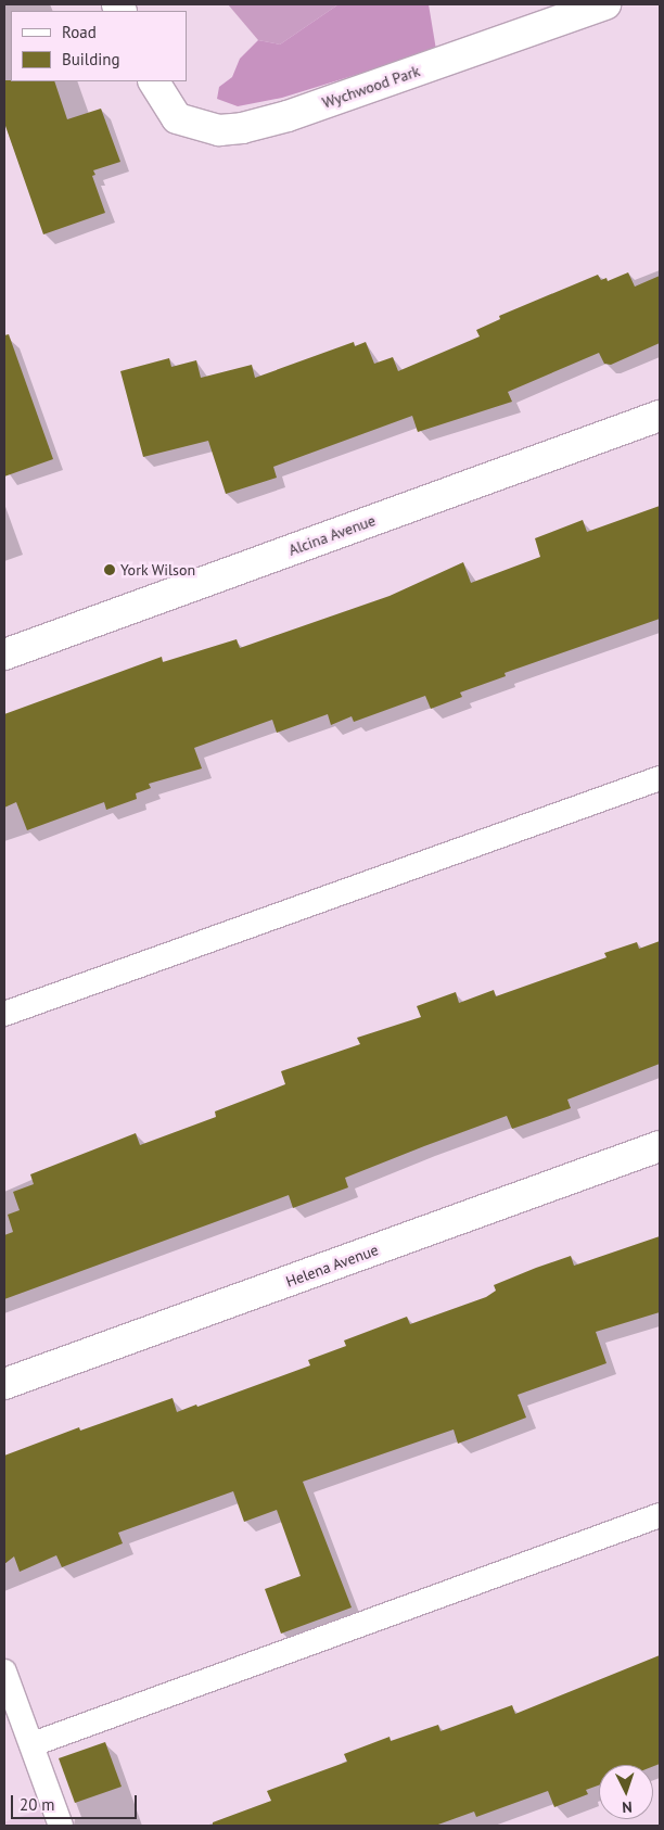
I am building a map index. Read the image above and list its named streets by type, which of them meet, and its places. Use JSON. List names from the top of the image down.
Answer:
{
  "streets": {
    "street": ["Wychwood Park", "Alcina Avenue", "Helena Avenue"]
  },
  "places": ["York Wilson"],
  "legend": ["Road", "Building"],
  "scale_bar": "20 m",
  "north": "bottom"
}
